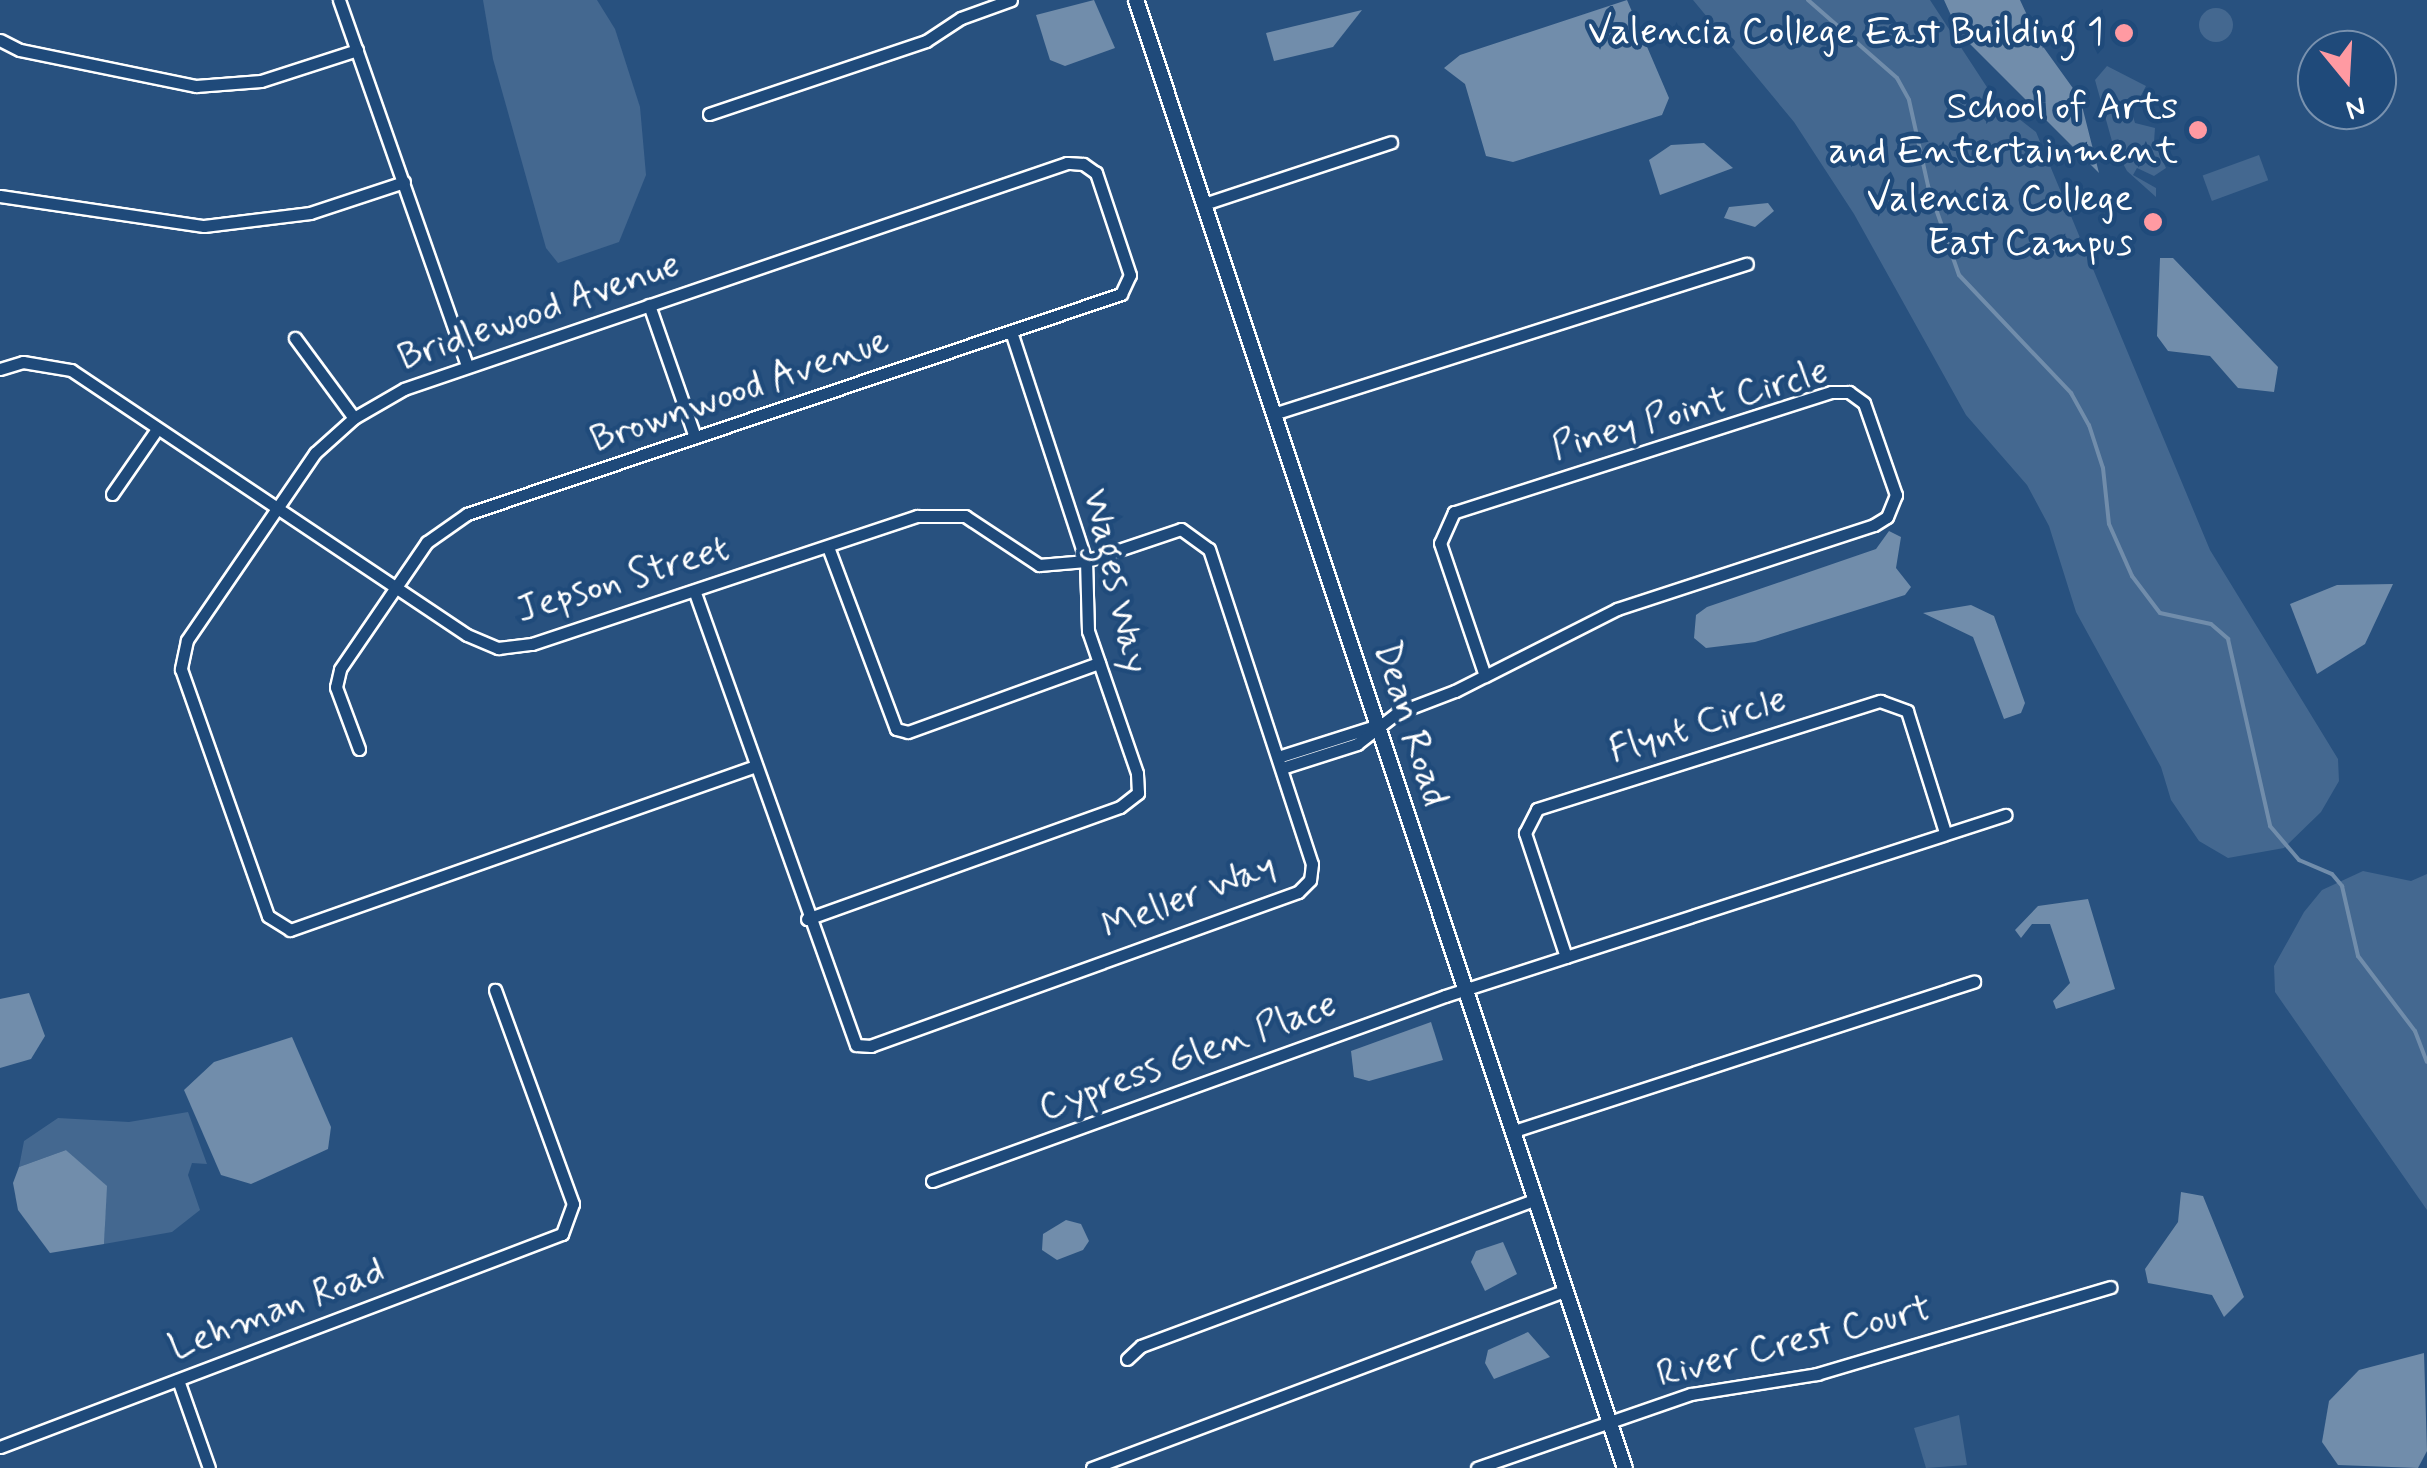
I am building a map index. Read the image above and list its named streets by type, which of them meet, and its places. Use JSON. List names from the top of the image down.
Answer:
{
  "streets": {
    "main road": ["Dean Road"],
    "street": [
      "Bridlewood Avenue",
      "Brownwood Avenue",
      "Piney Point Circle",
      "Jepson Street",
      "Wages Way",
      "Flynt Circle",
      "Meller Way",
      "Cypress Glen Place",
      "Lehman Road",
      "River Crest Court"
    ]
  },
  "crossings": [
    ["Bridlewood Avenue", "Brownwood Avenue"],
    ["Bridlewood Avenue", "Jepson Street"],
    ["Brownwood Avenue", "Jepson Street"],
    ["Brownwood Avenue", "Wages Way"],
    ["Piney Point Circle", "Dean Road"],
    ["Piney Point Circle", "Meller Way"],
    ["Jepson Street", "Wages Way"],
    ["Jepson Street", "Meller Way"],
    ["Wages Way", "Meller Way"],
    ["Dean Road", "Cypress Glen Place"],
    ["Dean Road", "River Crest Court"],
    ["Flynt Circle", "Cypress Glen Place"]
  ],
  "places": ["Valencia College East Building 1", "School of Arts and Entertainment", "Valencia College East Campus"],
  "north": "bottom"
}
